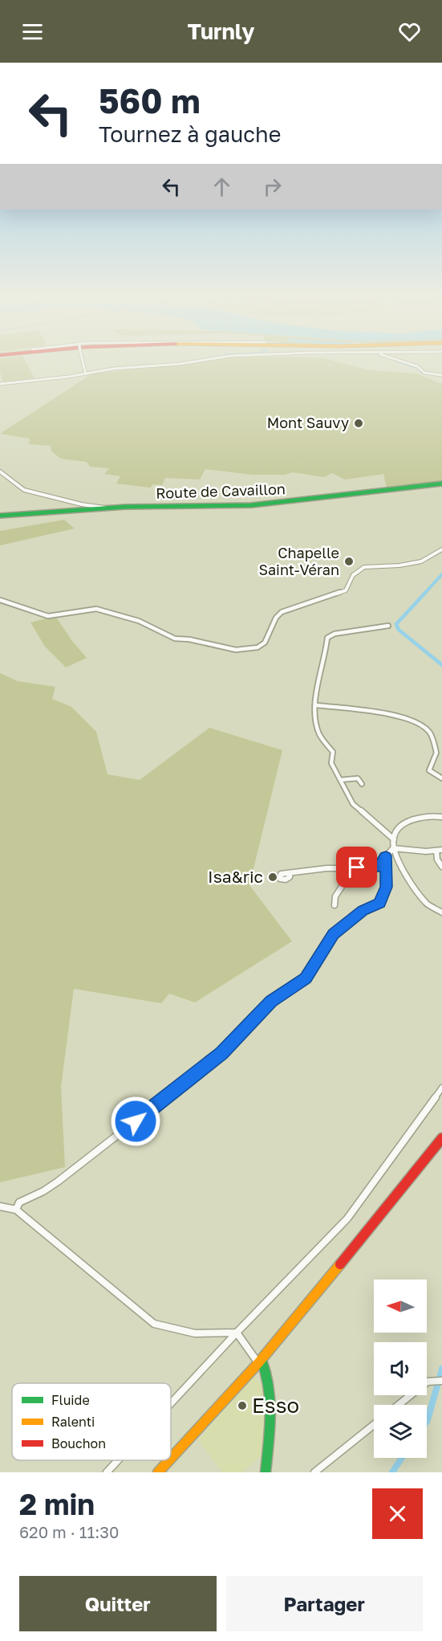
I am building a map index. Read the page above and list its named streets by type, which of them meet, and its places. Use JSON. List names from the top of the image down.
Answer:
{
  "streets": {
    "main road": ["Route de Cavaillon"]
  },
  "places": [
    "Mont Sauvy",
    "Chapelle Saint-Véran",
    "Isa&ric",
    "Esso"
  ],
  "legend": ["Fluide", "Ralenti", "Bouchon"],
  "north": "left",
  "page": {
    "header": "Turnly",
    "turn": ["560 m", "Tournez à gauche"],
    "heading": ["2 min", "620 m · 11:30"],
    "buttons": ["Quitter", "Partager"]
  }
}
